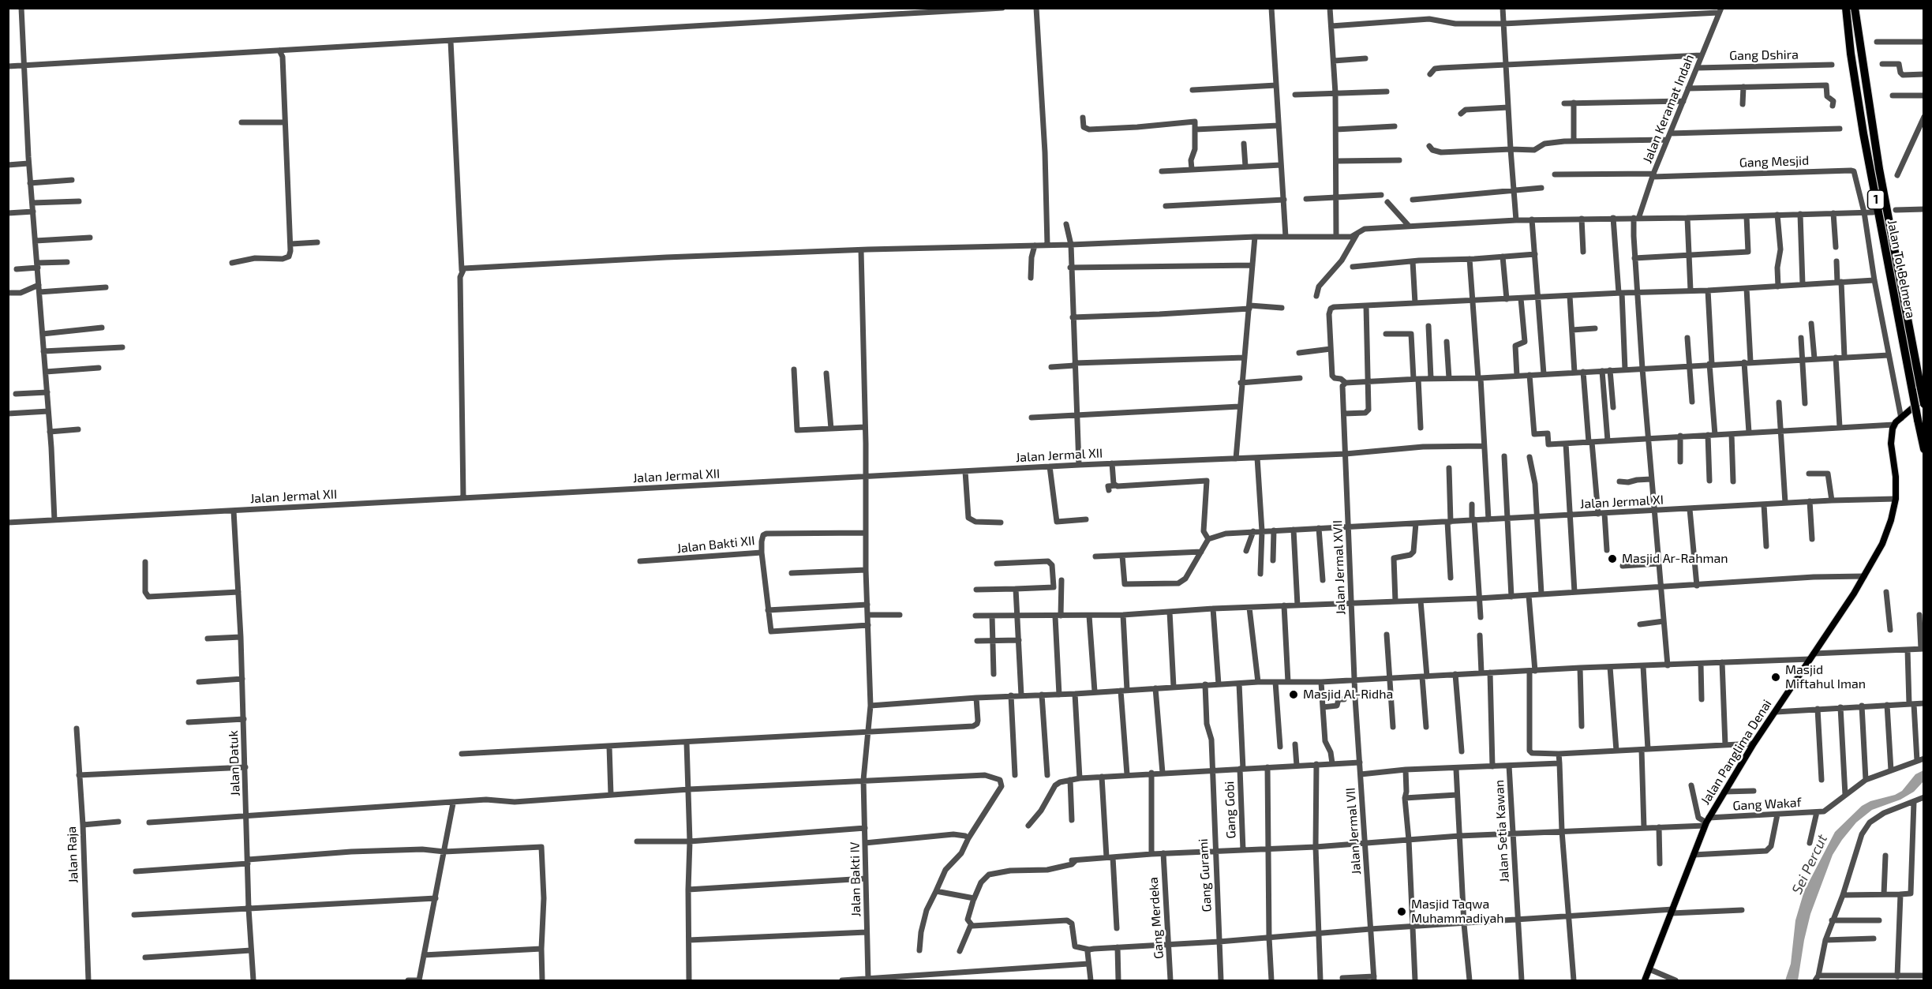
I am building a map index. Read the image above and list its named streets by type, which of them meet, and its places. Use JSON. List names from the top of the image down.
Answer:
{
  "streets": {
    "highway": ["1", "Jalan Tol Belmera"],
    "main road": ["Jalan Panglima Denai"],
    "street": [
      "Gang Dshira",
      "Jalan Keramat Indah",
      "Gang Mesjid",
      "Jalan Jermal XII",
      "Jalan Jermal XI",
      "Jalan Bakti XII",
      "Jalan Jermal XVII",
      "Jalan Datuk",
      "Gang Wakaf",
      "Gang Gobi",
      "Jalan Jermal VII",
      "Jalan Setia Kawan",
      "Jalan Raja",
      "Gang Gurami",
      "Jalan Bakti IV",
      "Gang Merdeka"
    ]
  },
  "crossings": [
    ["Gang Dshira", "Jalan Keramat Indah"],
    ["Jalan Keramat Indah", "Gang Mesjid"],
    ["Jalan Jermal XII", "Jalan Jermal XVII"],
    ["Jalan Jermal XII", "Jalan Datuk"],
    ["Jalan Jermal XII", "Jalan Bakti IV"],
    ["Jalan Jermal XI", "Jalan Jermal XVII"],
    ["Jalan Jermal XI", "Jalan Panglima Denai"],
    ["Jalan Bakti XII", "Jalan Bakti IV"],
    ["Jalan Jermal XVII", "Jalan Jermal VII"],
    ["Jalan Panglima Denai", "Gang Wakaf"],
    ["Gang Wakaf", "Gang Gobi"],
    ["Gang Wakaf", "Jalan Jermal VII"],
    ["Gang Wakaf", "Jalan Setia Kawan"],
    ["Gang Wakaf", "Gang Gurami"],
    ["Gang Wakaf", "Gang Merdeka"]
  ],
  "water": ["Sei Percut"],
  "places": [
    "Masjid Ar-Rahman",
    "Masjid Miftahul Iman",
    "Masjid Al-Ridha",
    "Masjid Taqwa Muhammadiyah"
  ]
}
